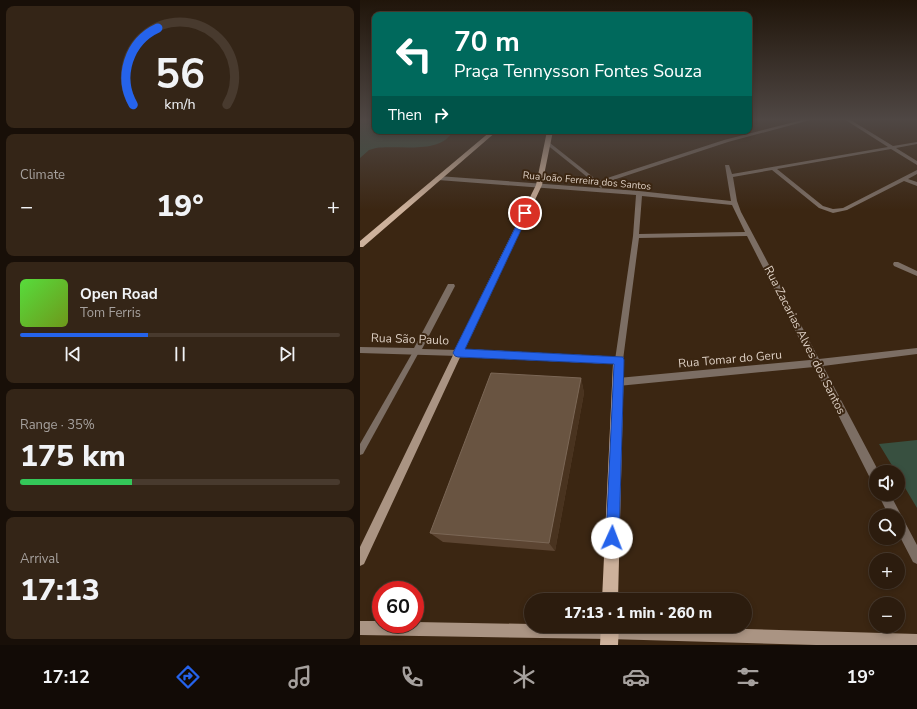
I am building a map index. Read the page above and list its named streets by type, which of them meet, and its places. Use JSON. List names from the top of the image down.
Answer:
{
  "streets": {
    "street": [
      "Rua João Ferreira dos Santos",
      "Rua São Paulo",
      "Rua Zacarias Alves dos Santos",
      "Rua Tomar do Geru"
    ]
  },
  "crossings": [
    ["Rua João Ferreira dos Santos", "Rua Zacarias Alves dos Santos"],
    ["Rua Zacarias Alves dos Santos", "Rua Tomar do Geru"]
  ],
  "page": {
    "turn": ["70 m", "Praça Tennysson Fontes Souza"],
    "then": "Then",
    "tile": [
      "Climate",
      ["Range · 35%", "175 km"],
      ["Arrival", "17:13"]
    ],
    "heat": ["−", "19°", "+"],
    "song": ["Open Road", "Tom Ferris"],
    "map_buttons": ["+", "−"],
    "limit": "60",
    "trip": "17:13 · 1 min · 260 m",
    "tabs": ["17:12", "19°"],
    "gauge": ["56", "km/h"]
  }
}
